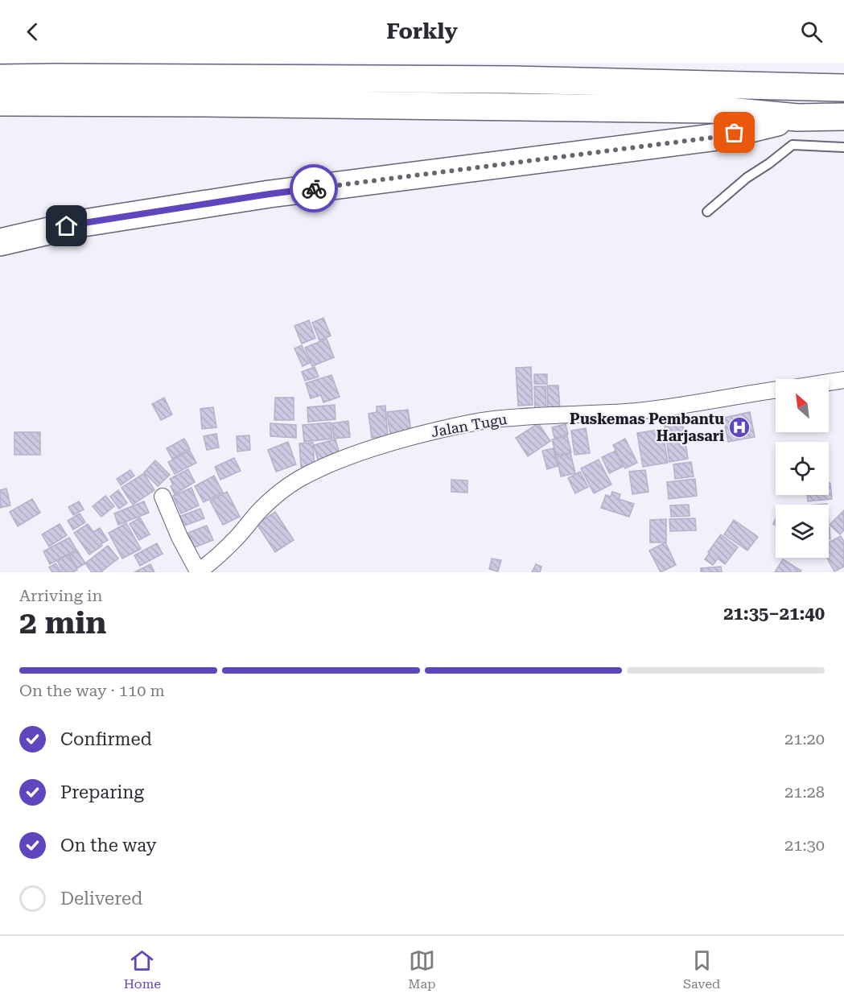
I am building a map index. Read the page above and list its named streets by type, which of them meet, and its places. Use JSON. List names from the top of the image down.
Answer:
{
  "streets": {
    "street": ["Jalan Tugu"]
  },
  "places": {
    "hospital": ["Puskemas Pembantu Harjasari"]
  },
  "north": "top left",
  "page": {
    "header": "Forkly",
    "heading": ["2 min", "Arriving in", "21:35–21:40"],
    "bar": "On the way · 110 m",
    "list": [
      ["Confirmed", "21:20"],
      ["Preparing", "21:28"],
      ["On the way", "21:30"],
      "Delivered"
    ],
    "tabs": ["Home", "Map", "Saved"]
  }
}
